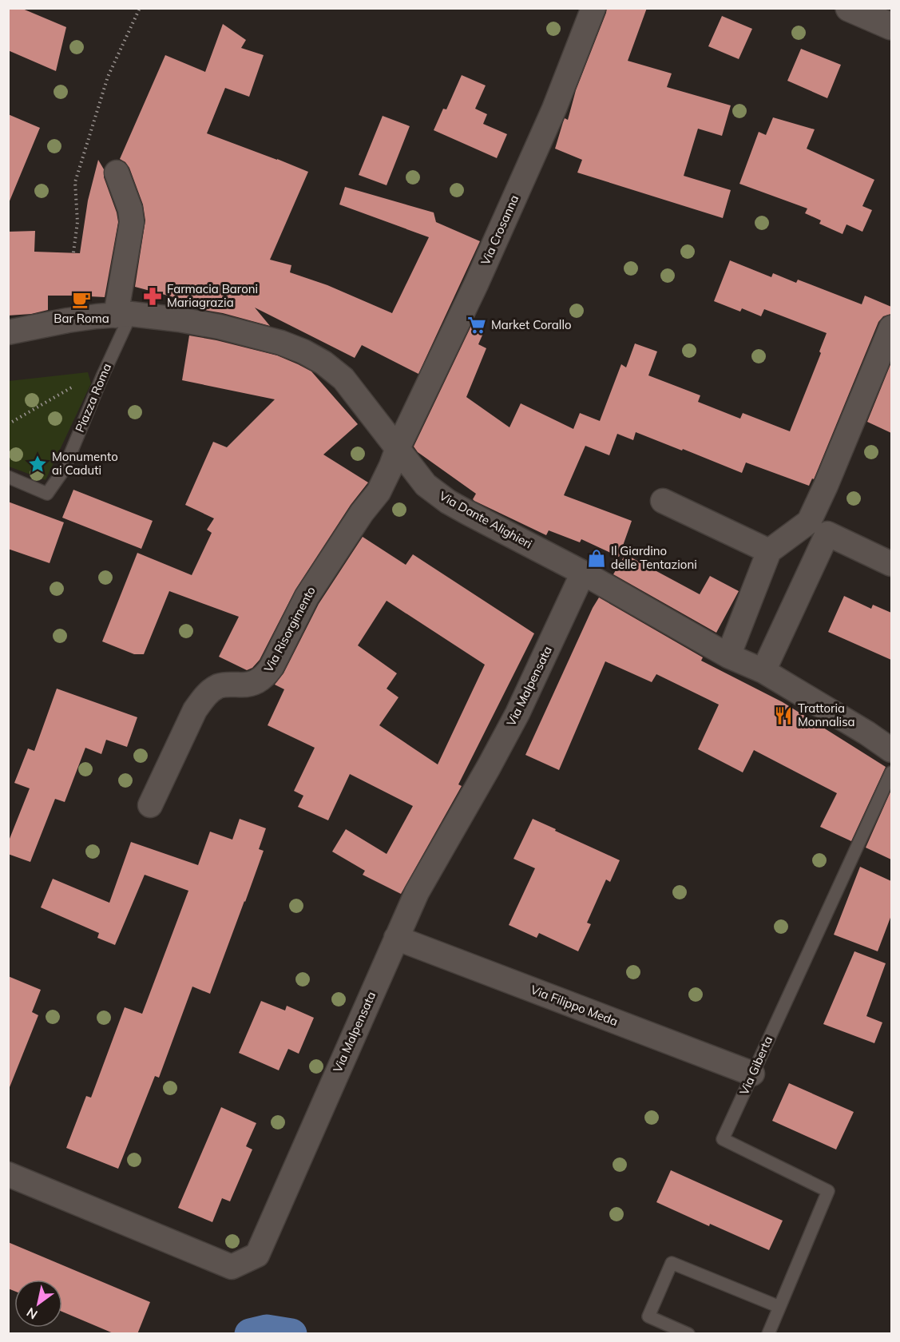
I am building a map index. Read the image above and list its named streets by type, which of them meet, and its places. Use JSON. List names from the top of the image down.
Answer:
{
  "streets": {
    "street": [
      "Via Crosanna",
      "Via Dante Alighieri",
      "Via Risorgimento",
      "Via Malpensata",
      "Via Filippo Meda"
    ],
    "lane": ["Piazza Roma", "Via Giberta"]
  },
  "crossings": [
    ["Via Crosanna", "Via Dante Alighieri"],
    ["Via Crosanna", "Via Risorgimento"],
    ["Piazza Roma", "Via Dante Alighieri"],
    ["Via Dante Alighieri", "Via Risorgimento"],
    ["Via Dante Alighieri", "Via Malpensata"],
    ["Via Malpensata", "Via Filippo Meda"],
    ["Via Filippo Meda", "Via Giberta"]
  ],
  "places": {
    "pharmacy": ["Farmacia Baroni Mariagrazia"],
    "cafe": ["Bar Roma"],
    "supermarket": ["Market Corallo"],
    "place": ["Monumento ai Caduti"],
    "shop": ["Il Giardino delle Tentazioni"],
    "restaurant": ["Trattoria Monnalisa"]
  },
  "north": "bottom left"
}
